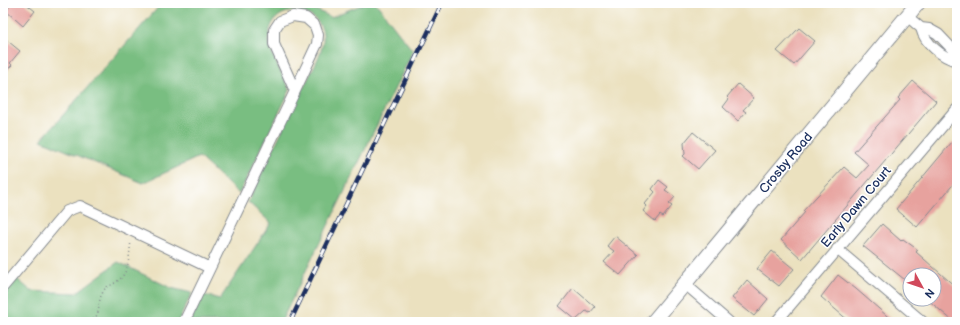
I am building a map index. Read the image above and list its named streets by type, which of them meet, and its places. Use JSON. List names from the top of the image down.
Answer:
{
  "streets": {
    "street": ["Crosby Road", "Early Dawn Court"]
  },
  "north": "bottom right"
}
